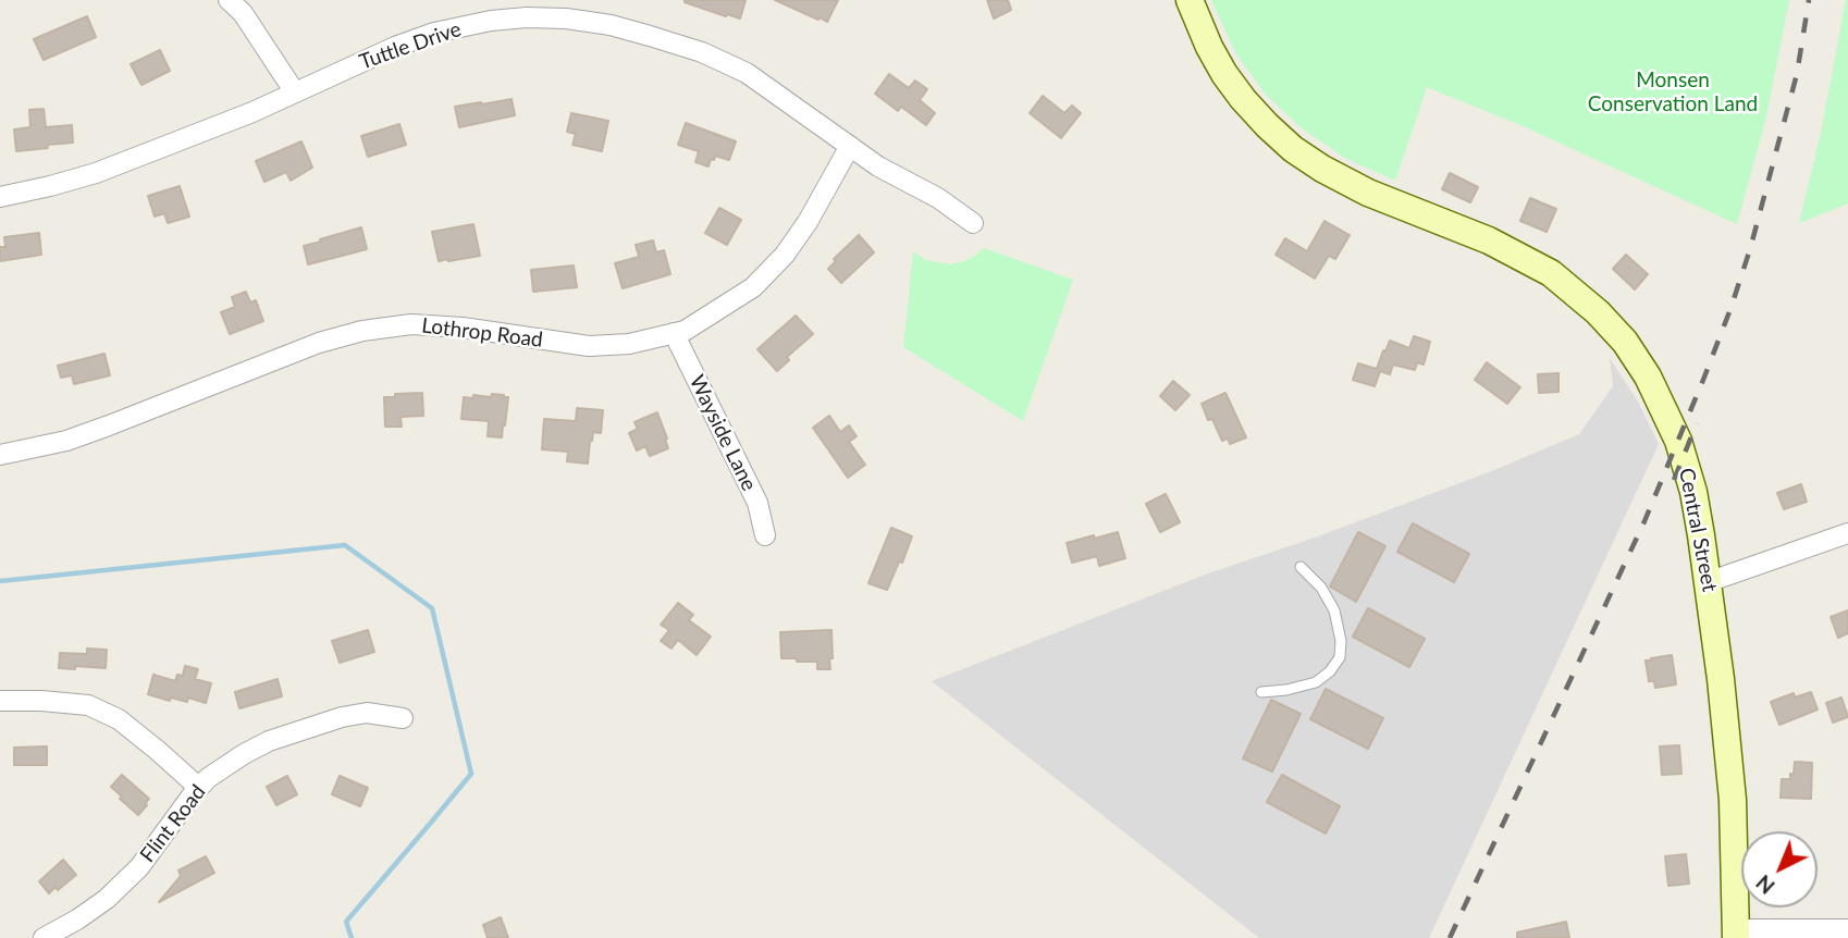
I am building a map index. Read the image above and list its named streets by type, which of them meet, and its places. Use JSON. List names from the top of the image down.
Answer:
{
  "streets": {
    "street": [
      "Tuttle Drive",
      "Lothrop Road",
      "Wayside Lane",
      "Central Street",
      "Flint Road"
    ]
  },
  "crossings": [
    ["Tuttle Drive", "Lothrop Road"],
    ["Lothrop Road", "Wayside Lane"]
  ],
  "parks": ["Monsen Conservation Land"],
  "north": "bottom left"
}
